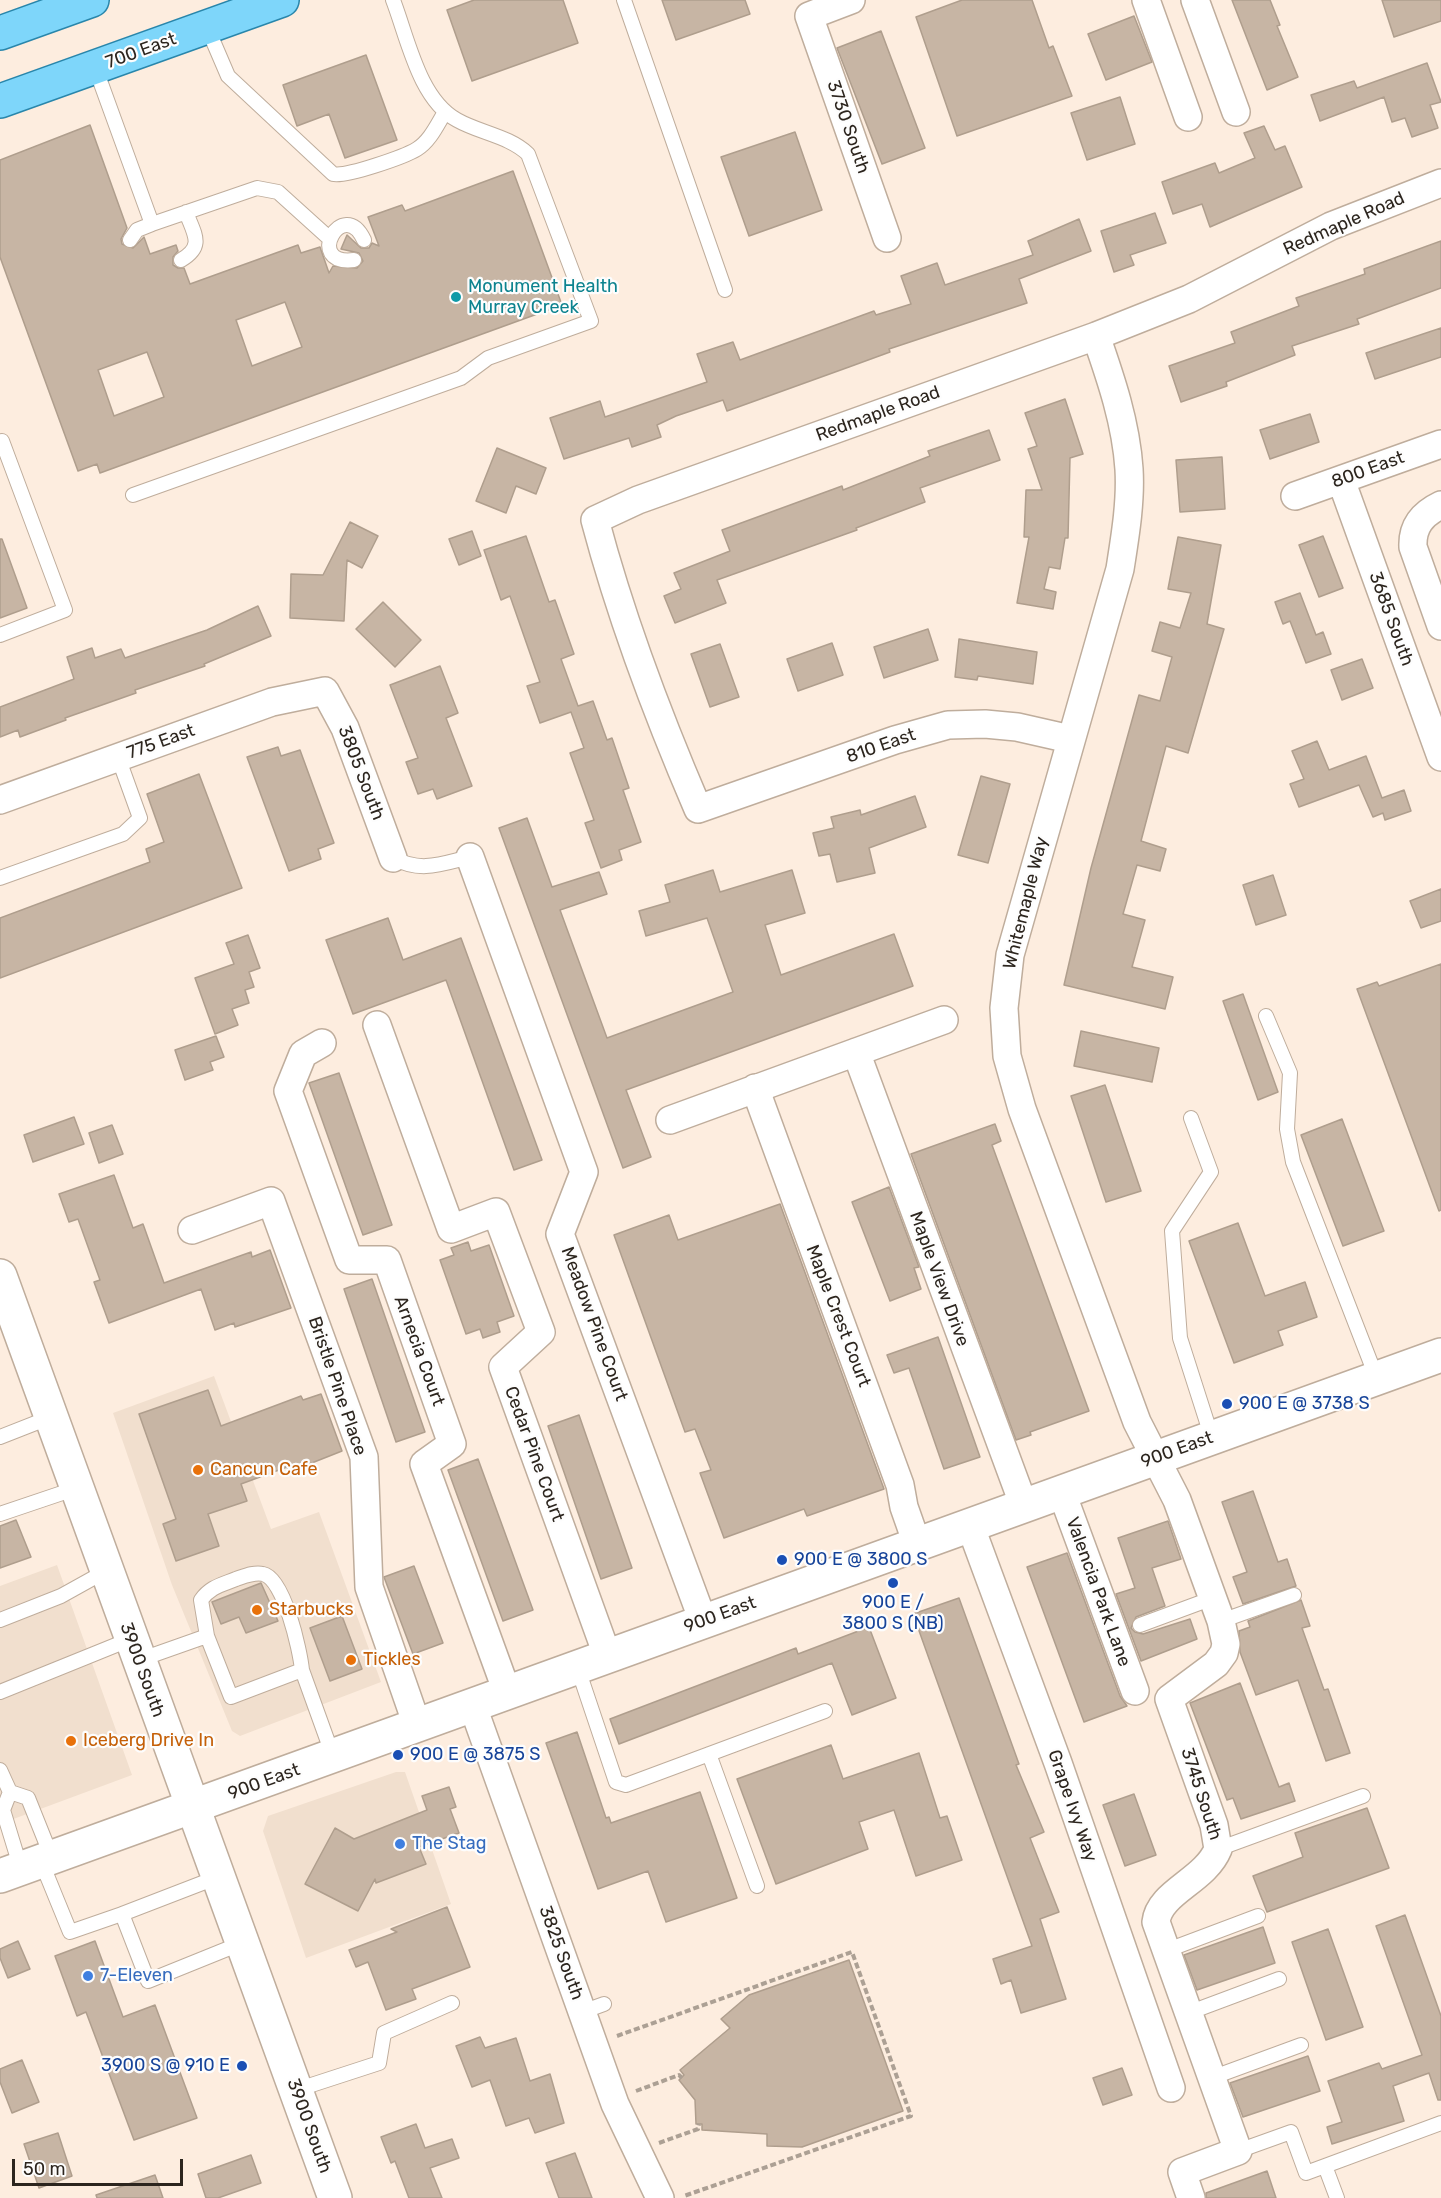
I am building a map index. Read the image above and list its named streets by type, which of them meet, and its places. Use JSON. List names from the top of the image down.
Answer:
{
  "streets": {
    "main road": ["700 East", "900 East", "3900 South"],
    "street": [
      "3730 South",
      "Redmaple Road",
      "800 East",
      "3685 South",
      "775 East",
      "810 East",
      "3805 South",
      "Whitemaple Way",
      "Maple View Drive",
      "Maple Crest Court",
      "Meadow Pine Court",
      "Arnecia Court",
      "Bristle Pine Place",
      "Cedar Pine Court",
      "Valencia Park Lane",
      "3745 South",
      "Grape Ivy Way",
      "3825 South"
    ]
  },
  "crossings": [
    ["Redmaple Road", "810 East"],
    ["Redmaple Road", "Whitemaple Way"],
    ["800 East", "3685 South"],
    ["775 East", "3805 South"],
    ["810 East", "Whitemaple Way"],
    ["Whitemaple Way", "900 East"],
    ["Whitemaple Way", "3745 South"],
    ["Maple View Drive", "900 East"],
    ["Maple Crest Court", "900 East"],
    ["Meadow Pine Court", "900 East"],
    ["Arnecia Court", "900 East"],
    ["Bristle Pine Place", "900 East"],
    ["900 East", "Cedar Pine Court"],
    ["900 East", "Valencia Park Lane"],
    ["900 East", "3900 South"],
    ["900 East", "3745 South"],
    ["900 East", "Grape Ivy Way"],
    ["900 East", "3825 South"]
  ],
  "places": [
    "Monument Health Murray Creek",
    "900 E @ 3738 S",
    "Cancun Cafe",
    "900 E @ 3800 S",
    "900 E / 3800 S (NB)",
    "Starbucks",
    "Tickles",
    "Iceberg Drive In",
    "900 E @ 3875 S",
    "The Stag",
    "7-Eleven",
    "3900 S @ 910 E"
  ],
  "scale_bar": "50 m"
}
